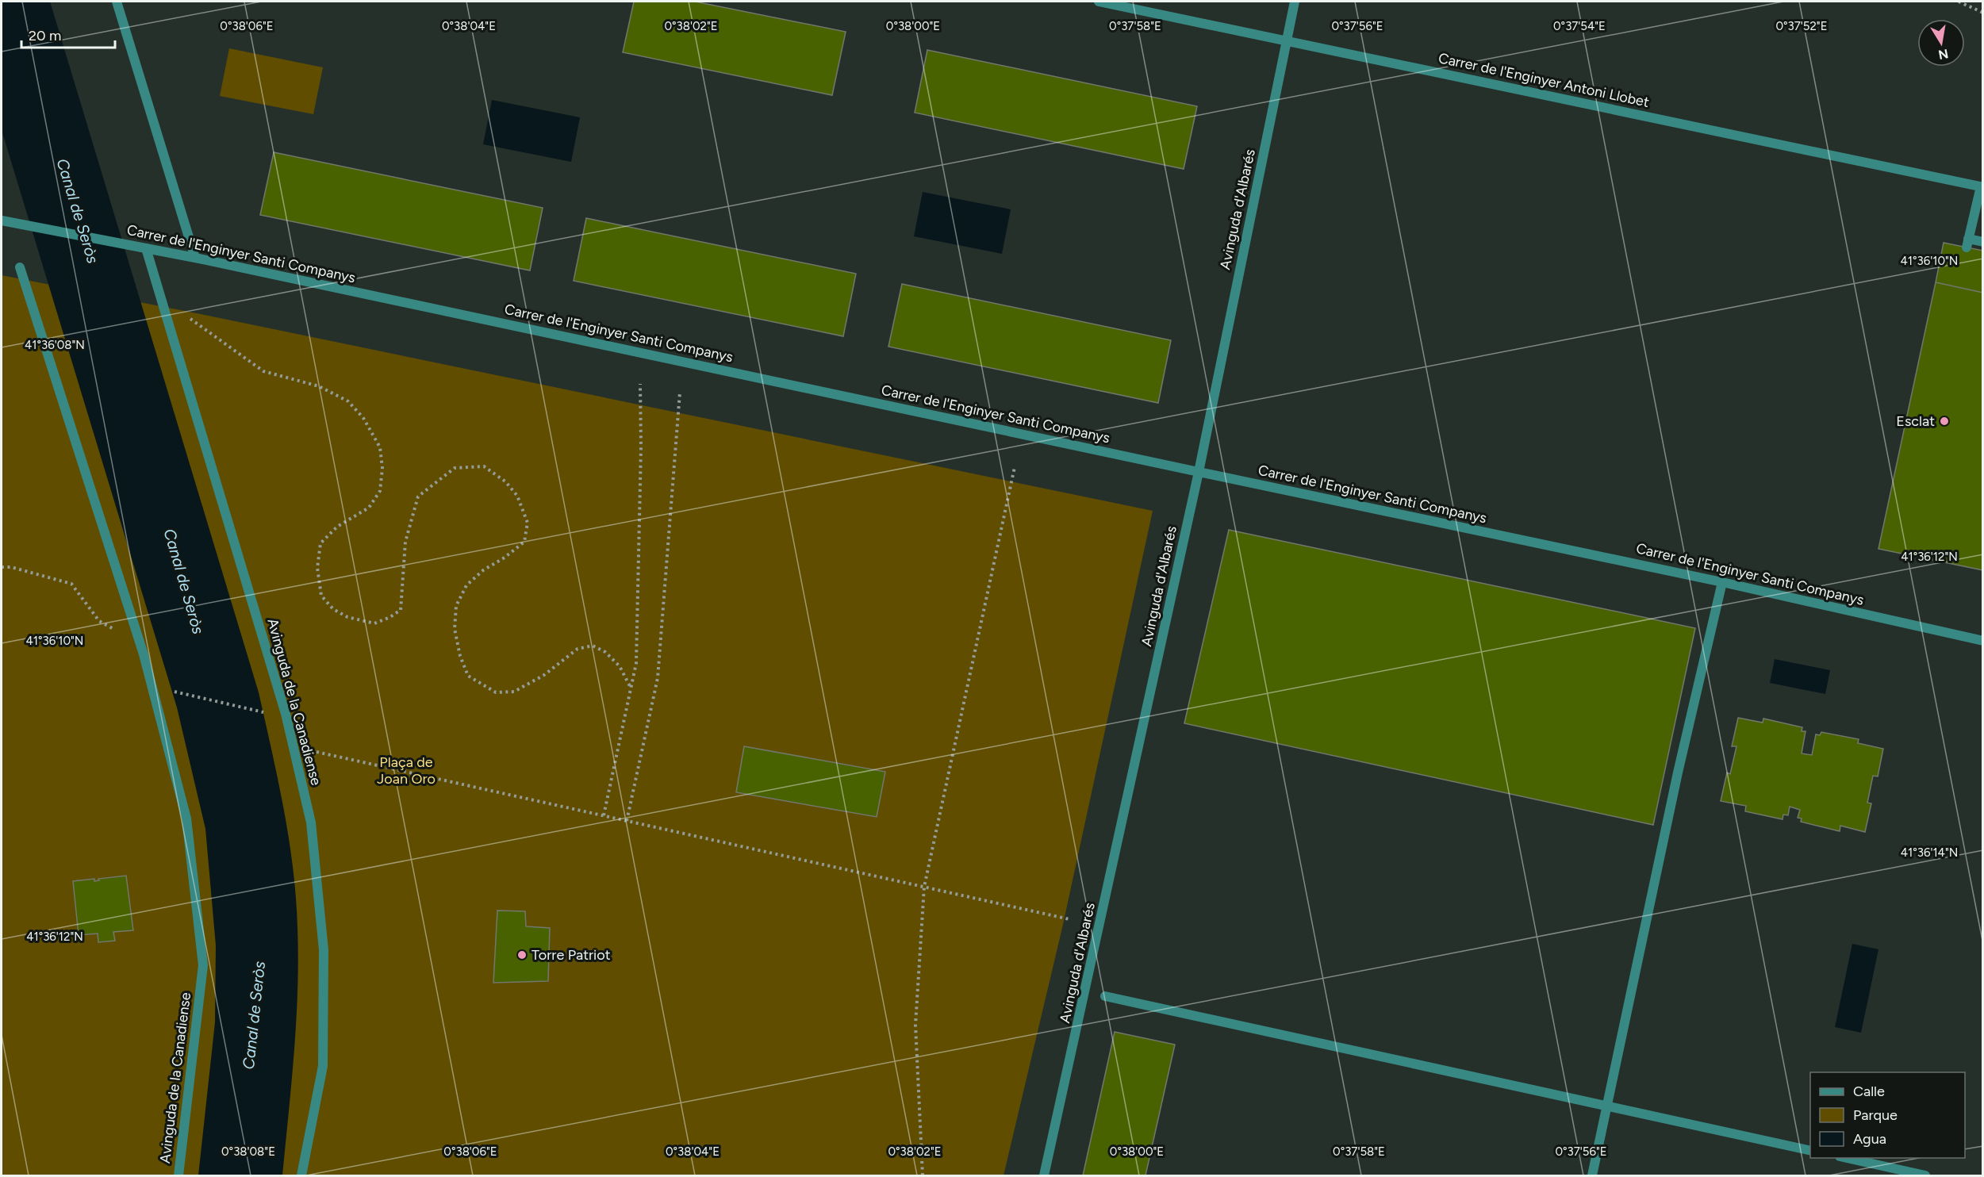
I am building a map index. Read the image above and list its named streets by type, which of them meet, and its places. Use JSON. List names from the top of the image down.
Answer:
{
  "streets": {
    "street": [
      "Carrer de l'Enginyer Antoni Llobet",
      "Avinguda d'Albarés",
      "Carrer de l'Enginyer Santi Companys",
      "Avinguda de la Canadiense"
    ]
  },
  "crossings": [
    ["Carrer de l'Enginyer Antoni Llobet", "Avinguda d'Albarés"],
    ["Avinguda d'Albarés", "Carrer de l'Enginyer Santi Companys"],
    ["Carrer de l'Enginyer Santi Companys", "Avinguda de la Canadiense"]
  ],
  "water": ["Canal de Seròs"],
  "parks": ["Plaça de Joan Oro"],
  "places": ["Esclat", "Torre Patriot"],
  "legend": ["Calle", "Parque", "Agua"],
  "scale_bar": "20 m",
  "north": "bottom",
  "coordinates": [
    "0°38'06\"E",
    "0°38'04\"E",
    "0°38'02\"E",
    "0°38'00\"E",
    "0°37'58\"E",
    "0°37'56\"E",
    "0°37'54\"E",
    "0°37'52\"E",
    "41°36'10\"N",
    "41°36'08\"N",
    "41°36'12\"N",
    "41°36'14\"N",
    "0°38'08\"E"
  ]
}
